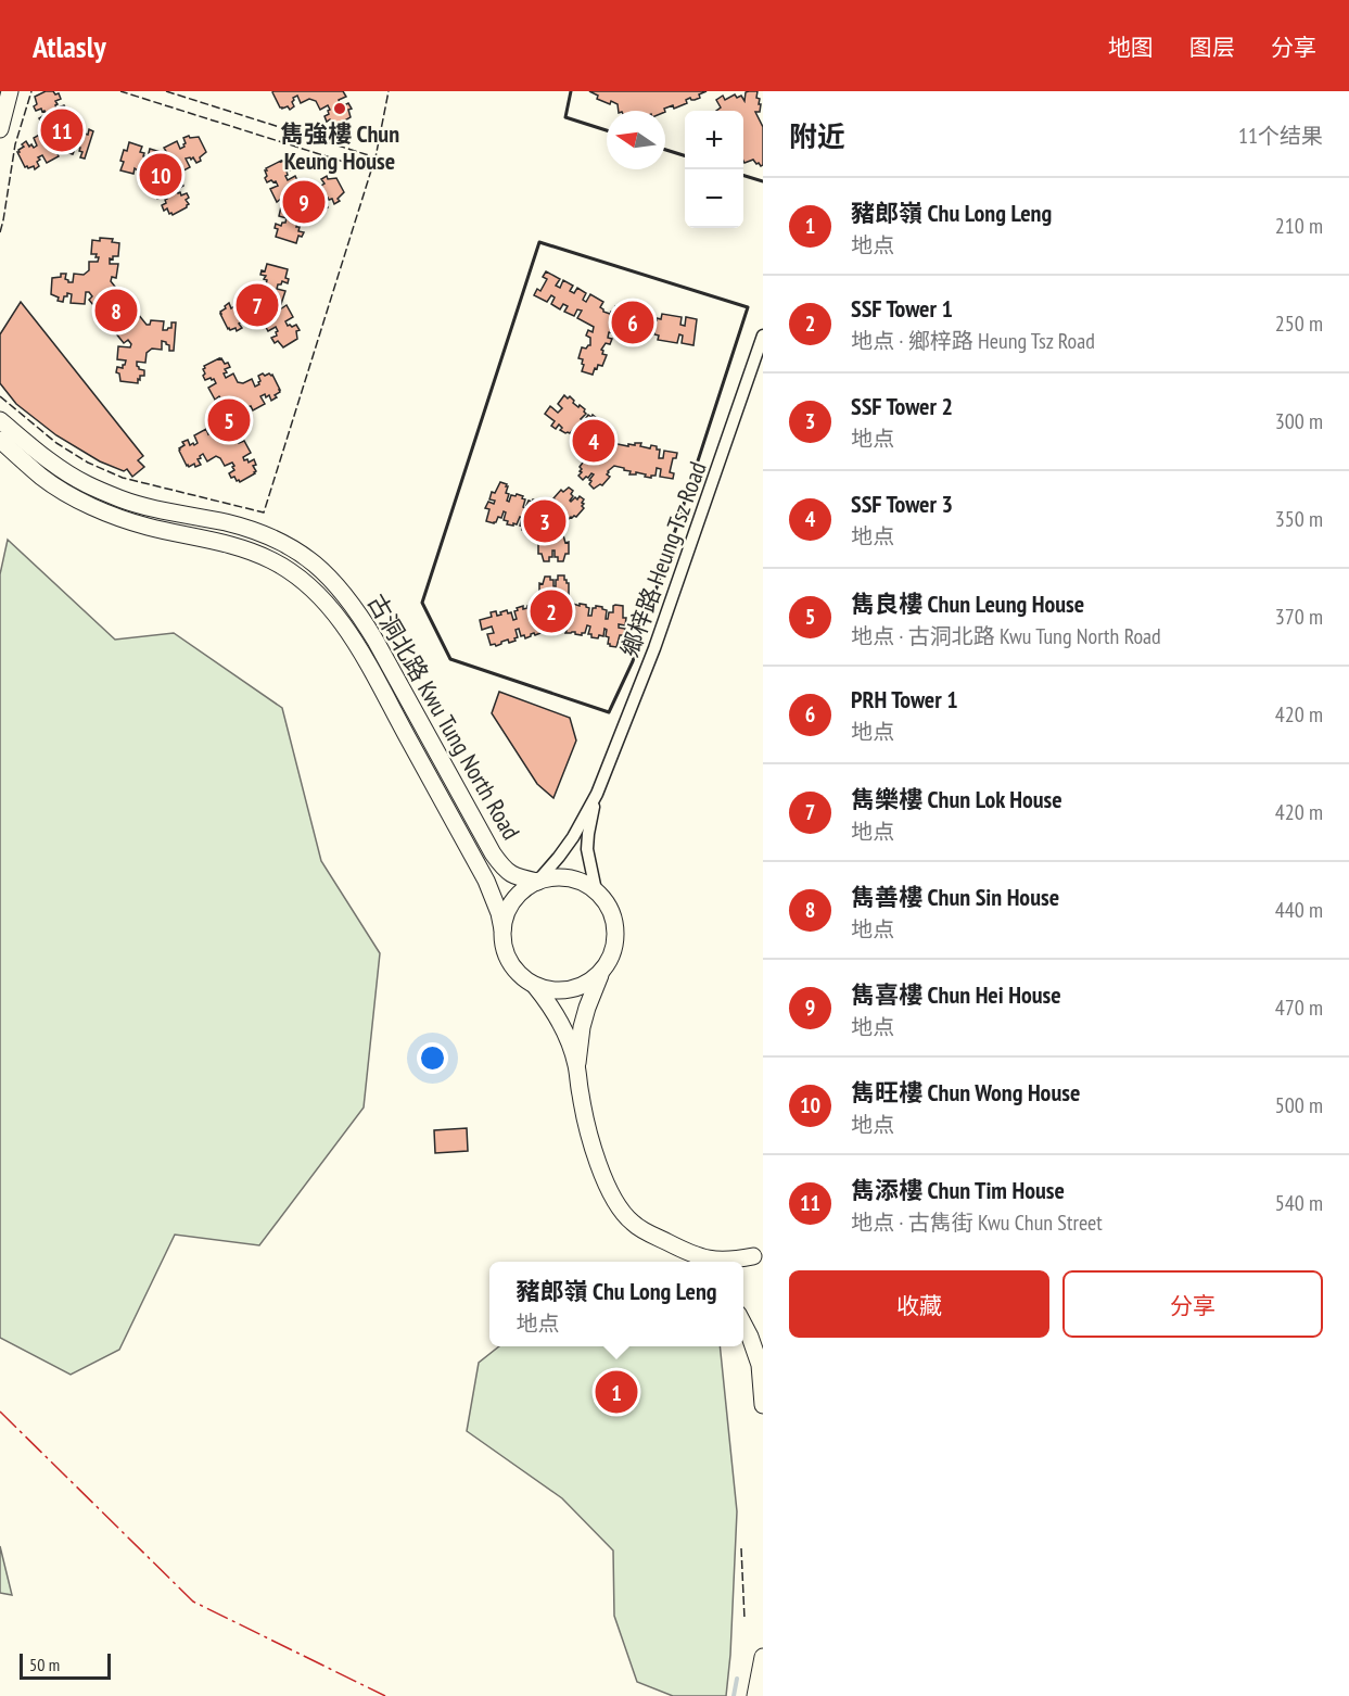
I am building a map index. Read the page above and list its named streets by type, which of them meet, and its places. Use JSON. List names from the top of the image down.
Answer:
{
  "streets": {
    "main road": ["古洞北路 Kwu Tung North Road"],
    "street": ["鄉梓路 Heung Tsz Road"]
  },
  "crossings": [
    ["鄉梓路 Heung Tsz Road", "古洞北路 Kwu Tung North Road"]
  ],
  "places": ["雋強樓 Chun Keung House"],
  "scale_bar": "50 m",
  "north": "left",
  "page": {
    "header": "Atlasly",
    "nav": ["地图", "图层", "分享"],
    "heading": ["附近", "11个结果"],
    "pins": [
      "11",
      "10",
      "9",
      "7",
      "8",
      "6",
      "5",
      "4",
      "3",
      "2",
      "1"
    ],
    "map_buttons": ["+", "−"],
    "list": [
      {
        "mark": "1",
        "name": "豬郎嶺 Chu Long Leng",
        "note": "地点",
        "value": "210 m"
      },
      {
        "mark": "2",
        "name": "SSF Tower 1",
        "note": "地点 · 鄉梓路 Heung Tsz Road",
        "value": "250 m"
      },
      {
        "mark": "3",
        "name": "SSF Tower 2",
        "note": "地点",
        "value": "300 m"
      },
      {
        "mark": "4",
        "name": "SSF Tower 3",
        "note": "地点",
        "value": "350 m"
      },
      {
        "mark": "5",
        "name": "雋良樓 Chun Leung House",
        "note": "地点 · 古洞北路 Kwu Tung North Road",
        "value": "370 m"
      },
      {
        "mark": "6",
        "name": "PRH Tower 1",
        "note": "地点",
        "value": "420 m"
      },
      {
        "mark": "7",
        "name": "雋樂樓 Chun Lok House",
        "note": "地点",
        "value": "420 m"
      },
      {
        "mark": "8",
        "name": "雋善樓 Chun Sin House",
        "note": "地点",
        "value": "440 m"
      },
      {
        "mark": "9",
        "name": "雋喜樓 Chun Hei House",
        "note": "地点",
        "value": "470 m"
      },
      {
        "mark": "10",
        "name": "雋旺樓 Chun Wong House",
        "note": "地点",
        "value": "500 m"
      },
      {
        "mark": "11",
        "name": "雋添樓 Chun Tim House",
        "note": "地点 · 古雋街 Kwu Chun Street",
        "value": "540 m"
      }
    ],
    "buttons": ["收藏", "分享"],
    "popup": ["豬郎嶺 Chu Long Leng", "地点"],
    "scale": "50 m"
  }
}
